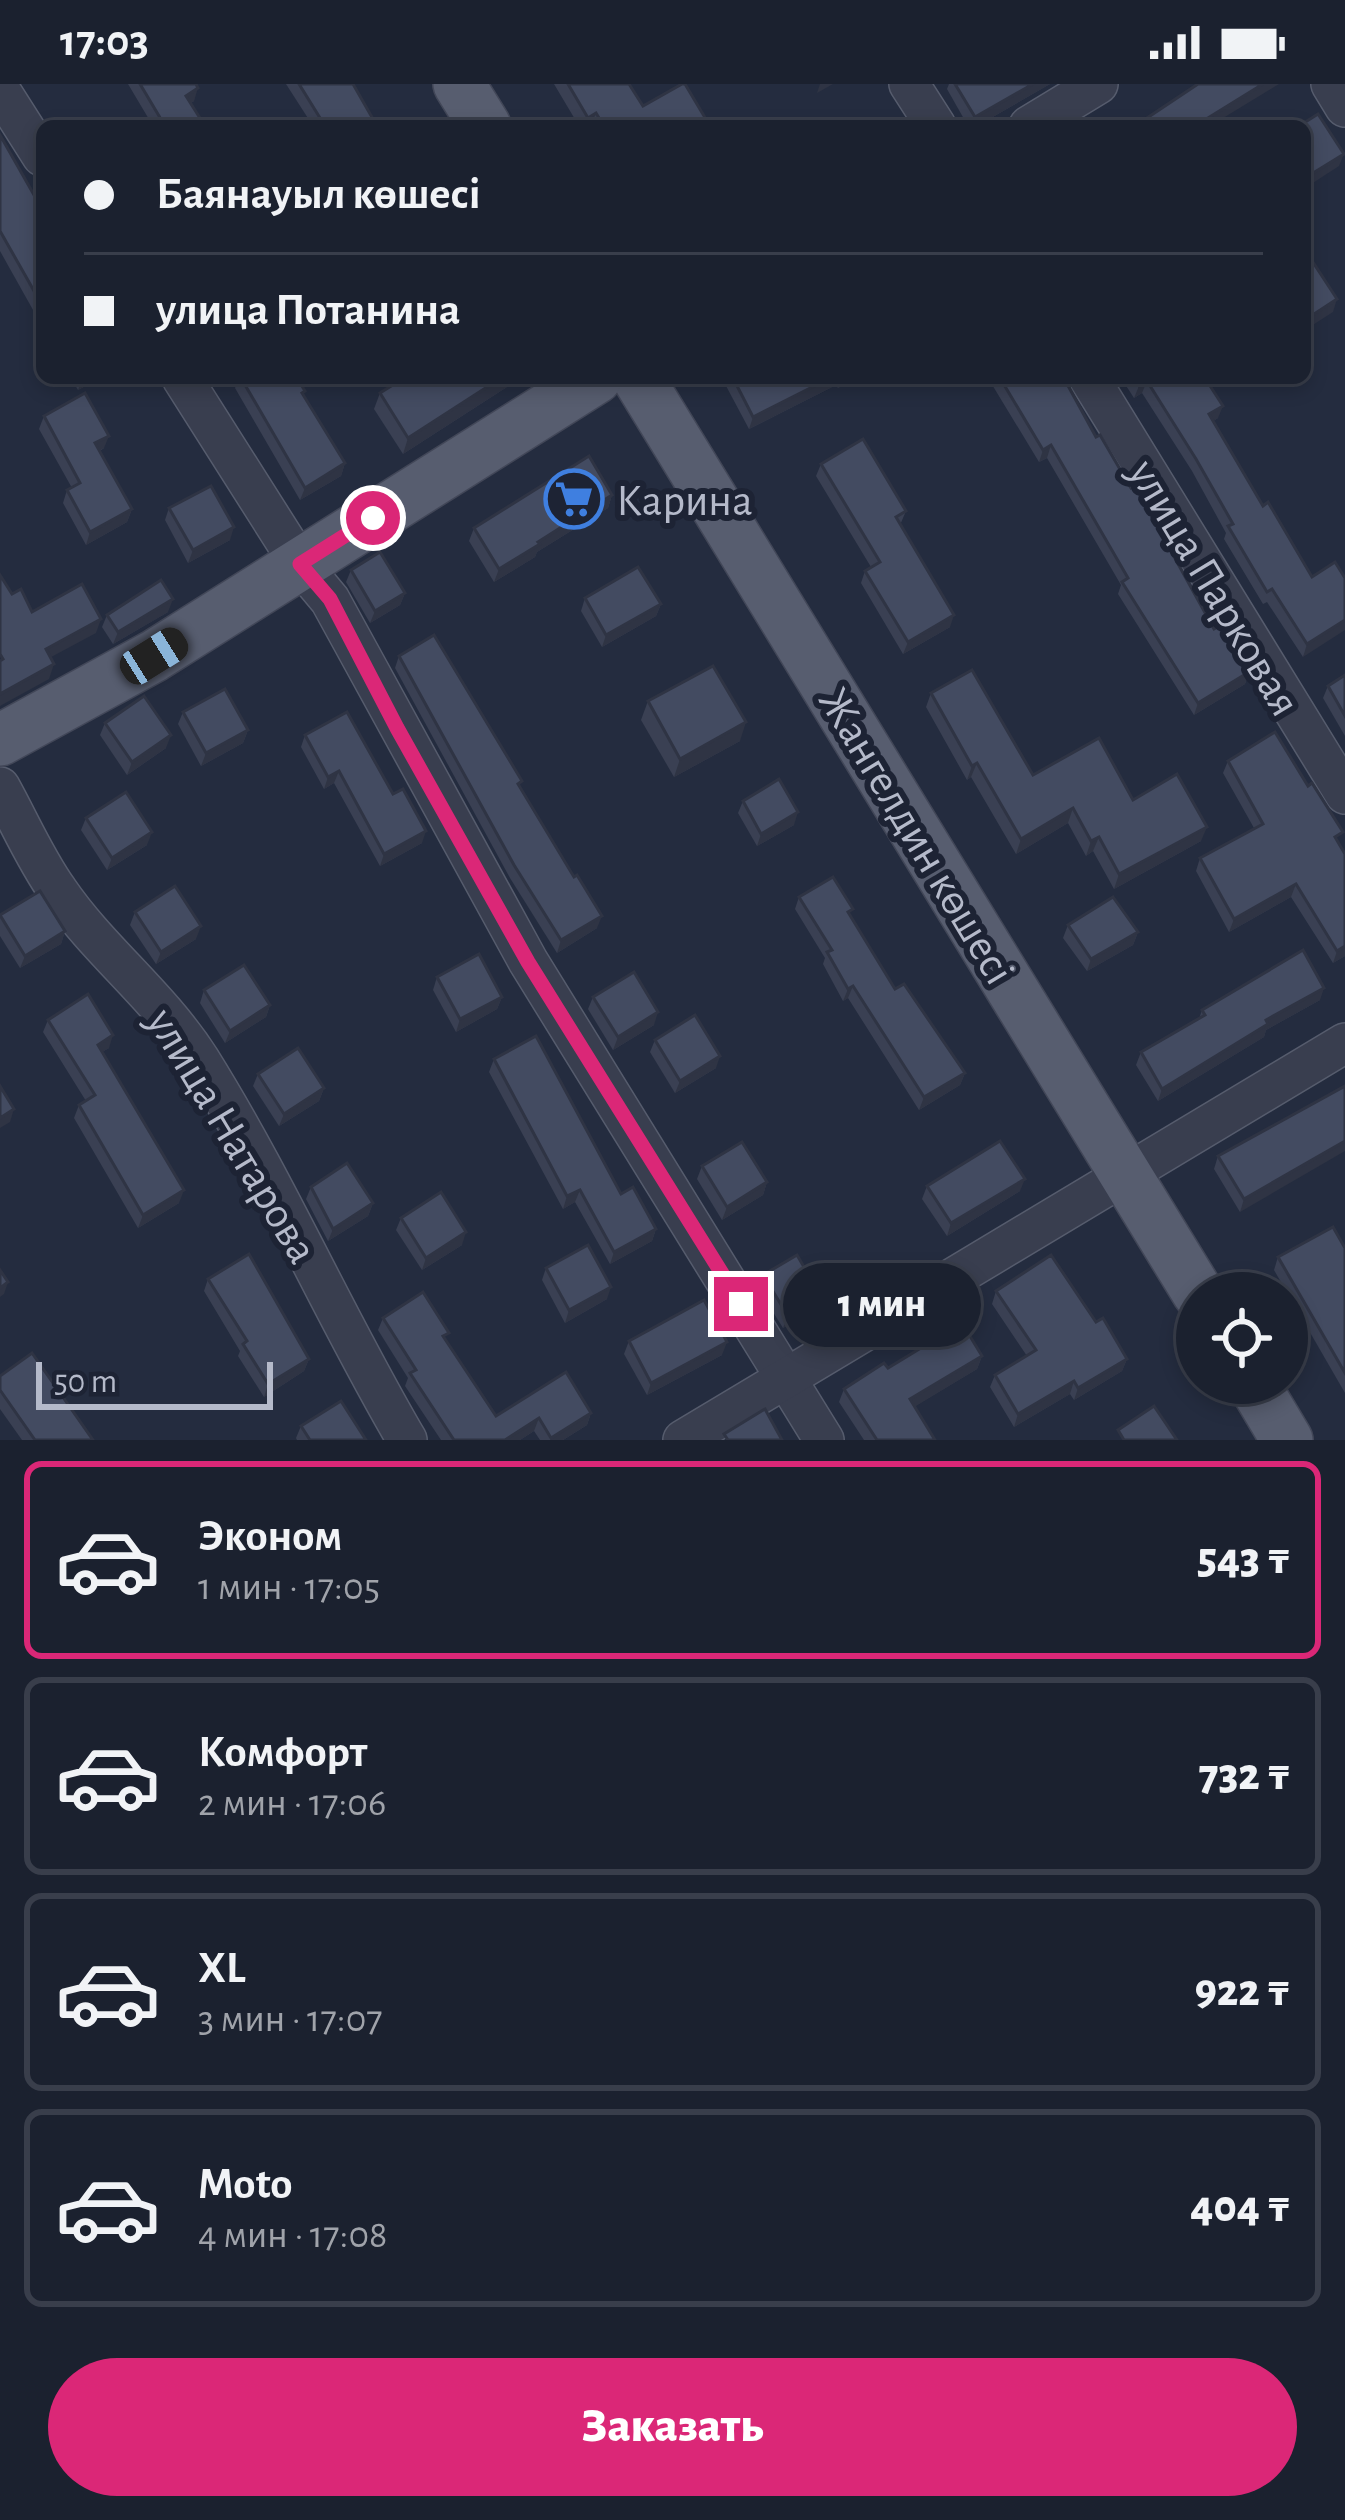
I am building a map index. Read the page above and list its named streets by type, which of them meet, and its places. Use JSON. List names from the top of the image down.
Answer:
{
  "streets": {
    "main road": ["Жангелдин көшесі"],
    "street": ["улица Парковая", "улица Натарова"]
  },
  "places": {
    "supermarket": ["Карина"]
  },
  "scale_bar": "50 m",
  "page": {
    "status": "17:03",
    "banner": ["Баянауыл көшесі", "улица Потанина"],
    "bubble": "1 мин",
    "scale": "50 m",
    "list": [
      {
        "name": "Эконом",
        "note": "1 мин · 17:05",
        "value": "543 ₸"
      },
      {
        "name": "Комфорт",
        "note": "2 мин · 17:06",
        "value": "732 ₸"
      },
      {
        "name": "XL",
        "note": "3 мин · 17:07",
        "value": "922 ₸"
      },
      {
        "name": "Moto",
        "note": "4 мин · 17:08",
        "value": "404 ₸"
      }
    ],
    "buttons": "Заказать"
  }
}
